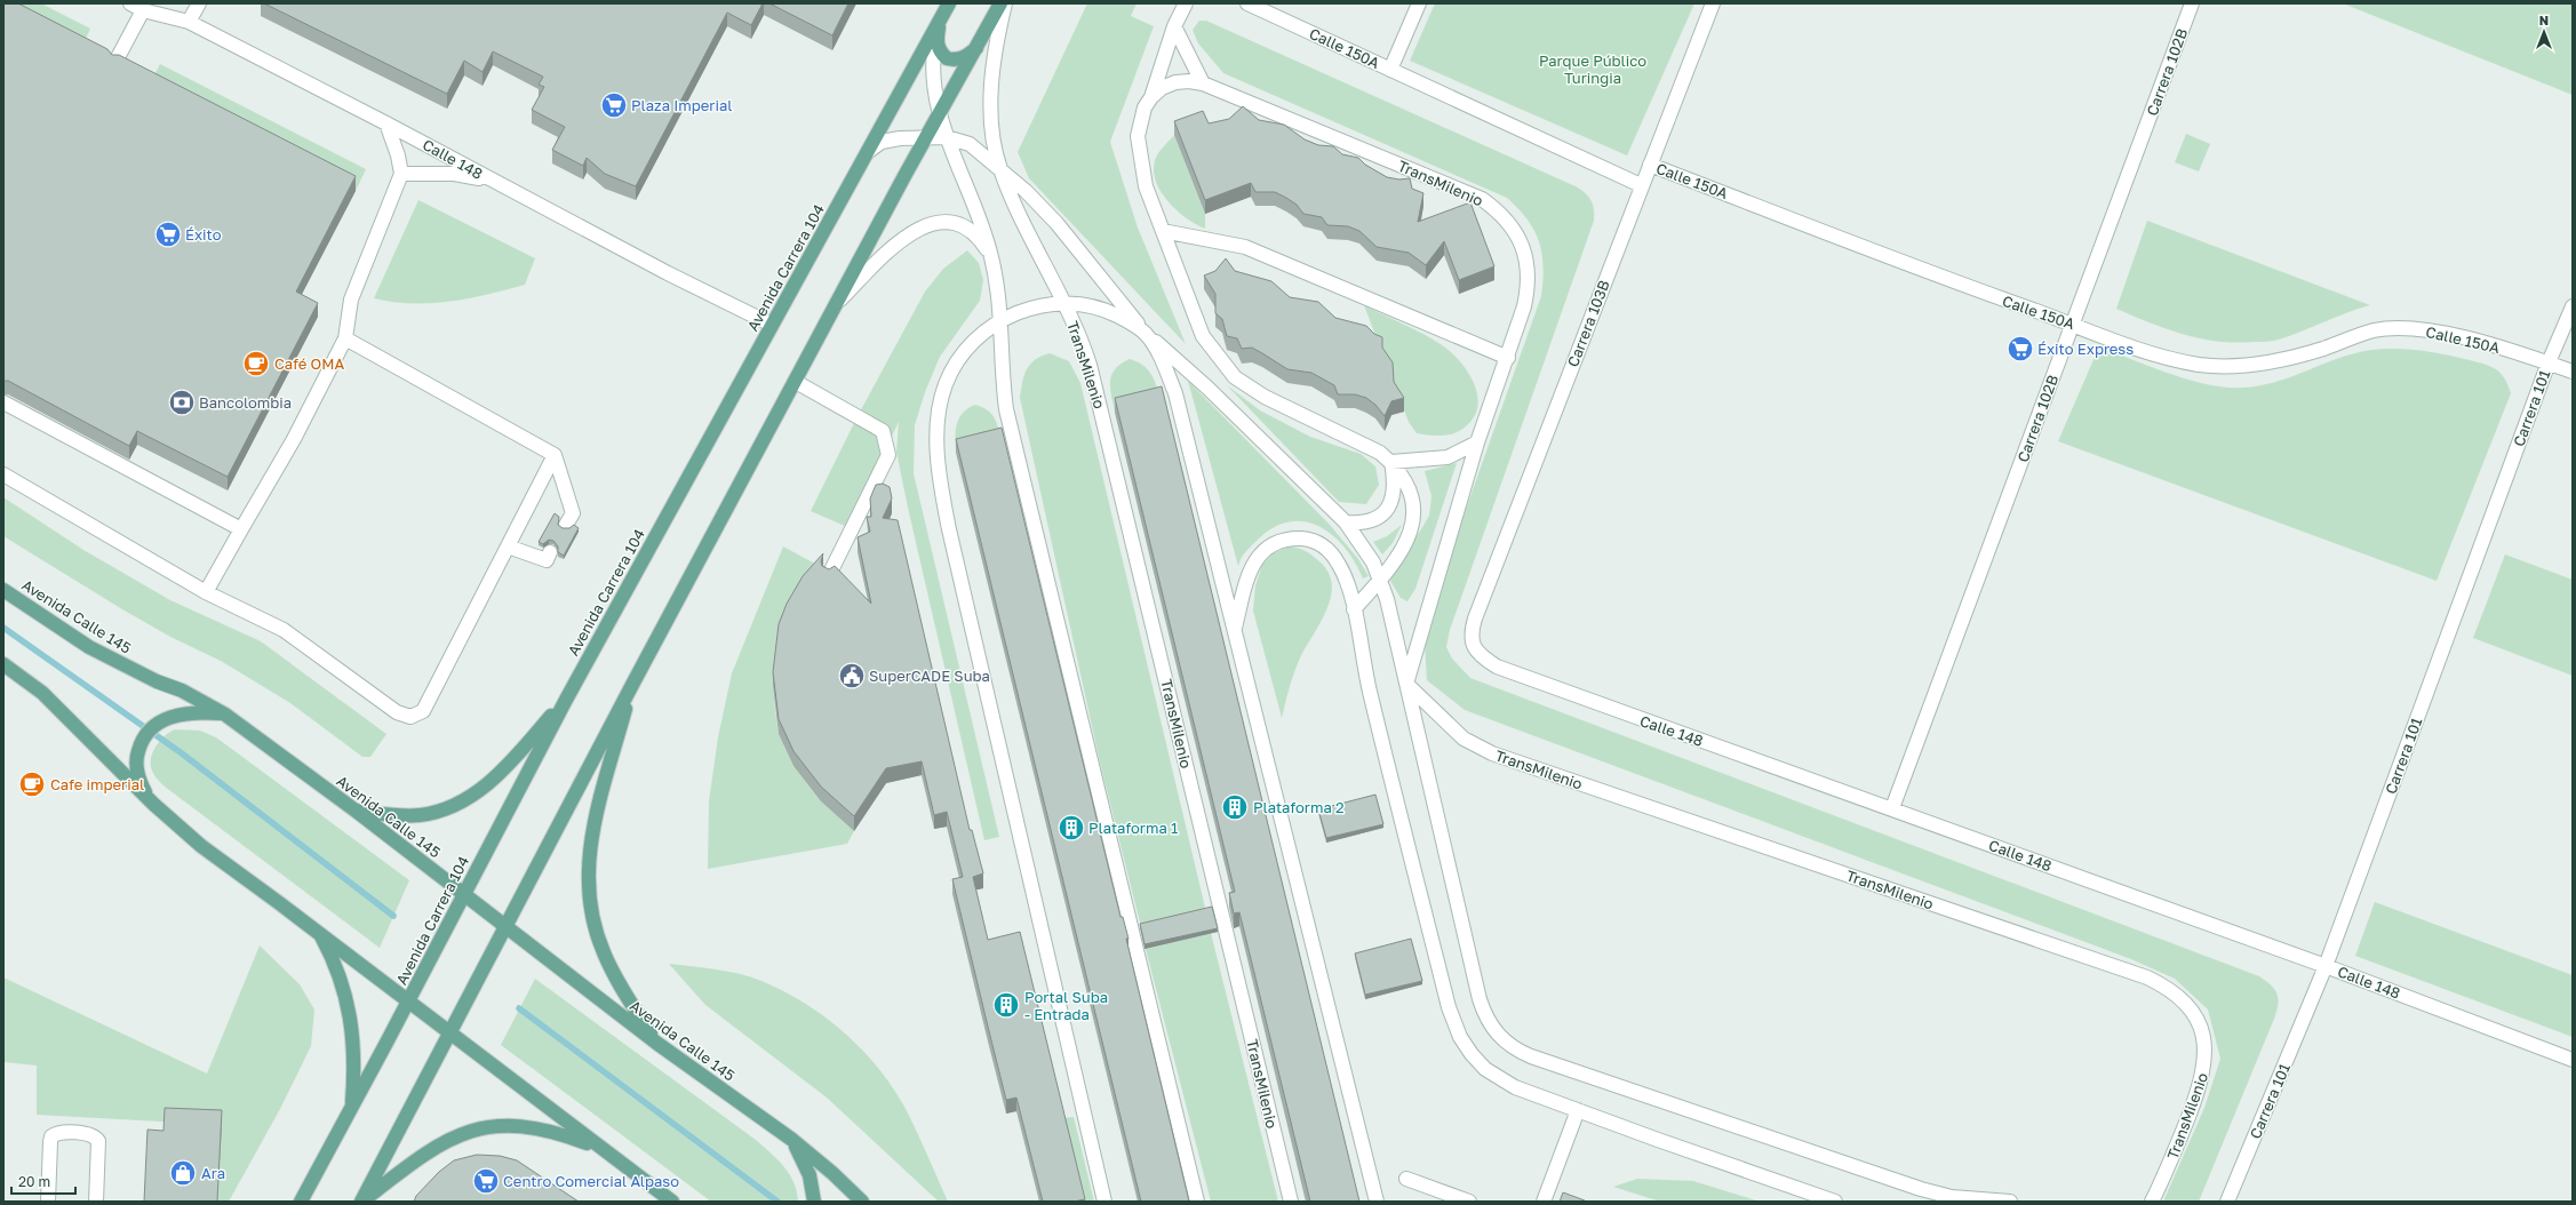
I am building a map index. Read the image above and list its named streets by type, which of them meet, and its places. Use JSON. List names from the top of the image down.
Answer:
{
  "streets": {
    "main road": ["Avenida Carrera 104", "Avenida Calle 145"],
    "street": [
      "Calle 150A",
      "Carrera 102B",
      "Calle 148",
      "TransMilenio",
      "Carrera 103B",
      "Carrera 101"
    ]
  },
  "crossings": [
    ["Calle 150A", "Carrera 102B"],
    ["Calle 150A", "Carrera 103B"],
    ["Calle 150A", "Carrera 101"],
    ["Carrera 102B", "Calle 148"],
    ["Calle 148", "Avenida Carrera 104"],
    ["Calle 148", "Carrera 103B"],
    ["Calle 148", "Carrera 101"],
    ["TransMilenio", "Avenida Carrera 104"],
    ["Avenida Carrera 104", "Avenida Calle 145"]
  ],
  "parks": ["Parque Público Turingia"],
  "places": {
    "supermarket": [
      "Plaza Imperial",
      "Éxito",
      "Éxito Express",
      "Centro Comercial Alpaso"
    ],
    "cafe": ["Café OMA", "Cafe imperial"],
    "bank": ["Bancolombia"],
    "public building": ["SuperCADE Suba"],
    "building": ["Plataforma 2", "Plataforma 1", "Portal Suba - Entrada"],
    "shop": ["Ara"]
  },
  "scale_bar": "20 m",
  "north": "top"
}
